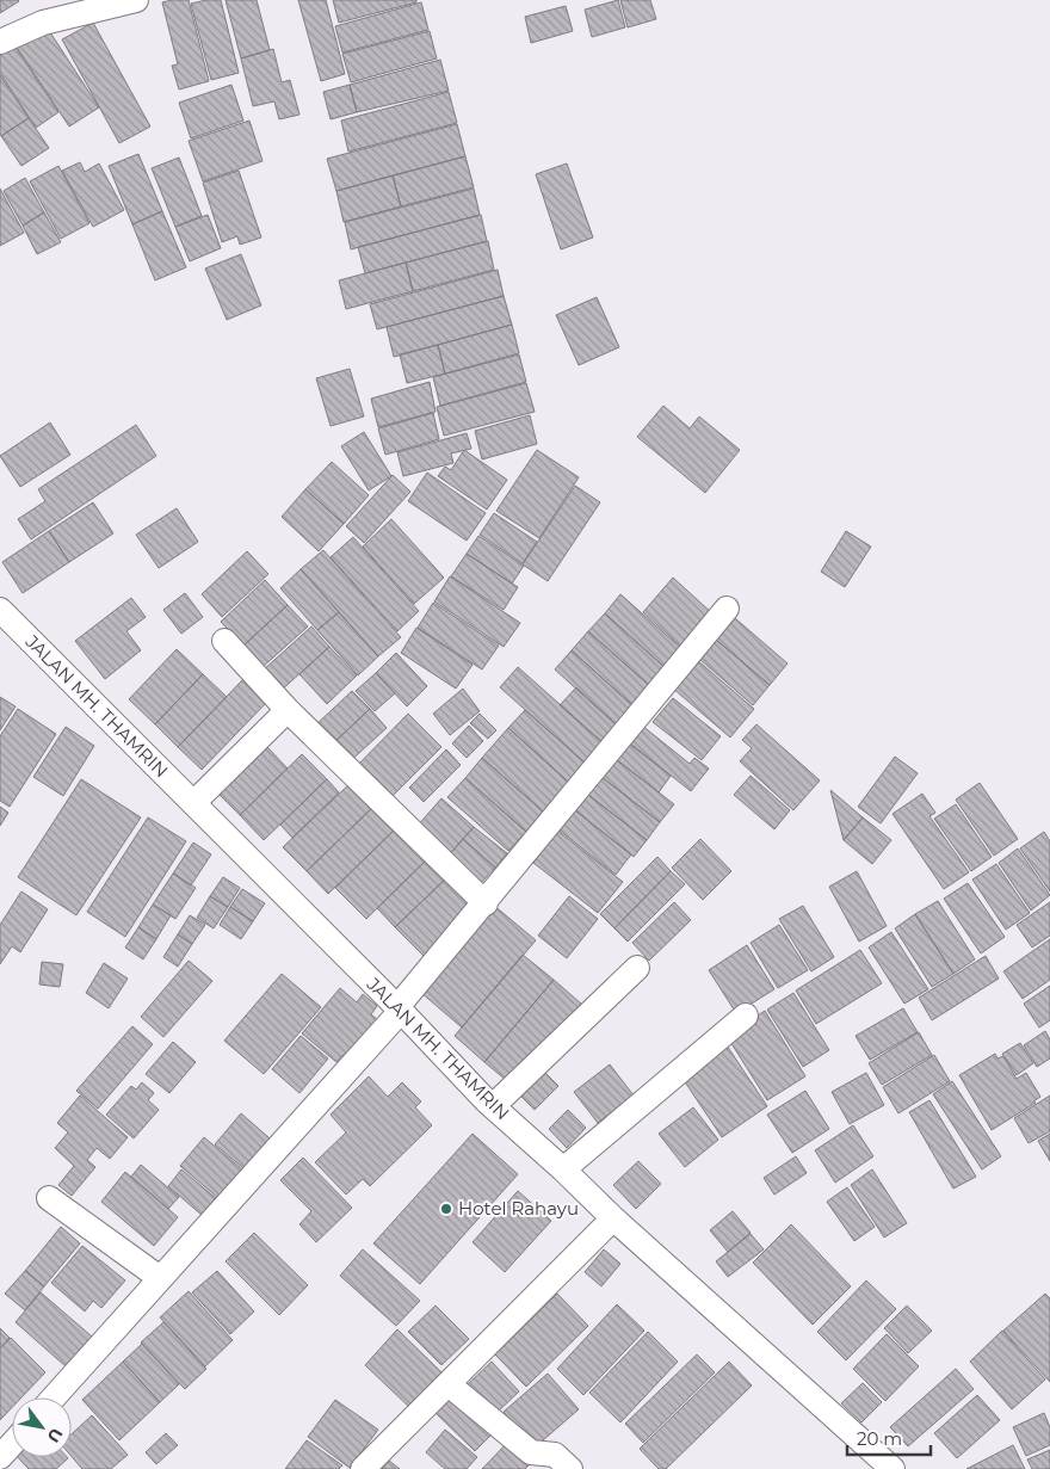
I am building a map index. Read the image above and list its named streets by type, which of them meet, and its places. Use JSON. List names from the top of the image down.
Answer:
{
  "streets": {
    "street": ["JALAN MH. THAMRIN"]
  },
  "places": ["Hotel Rahayu"],
  "scale_bar": "20 m",
  "north": "bottom right"
}
